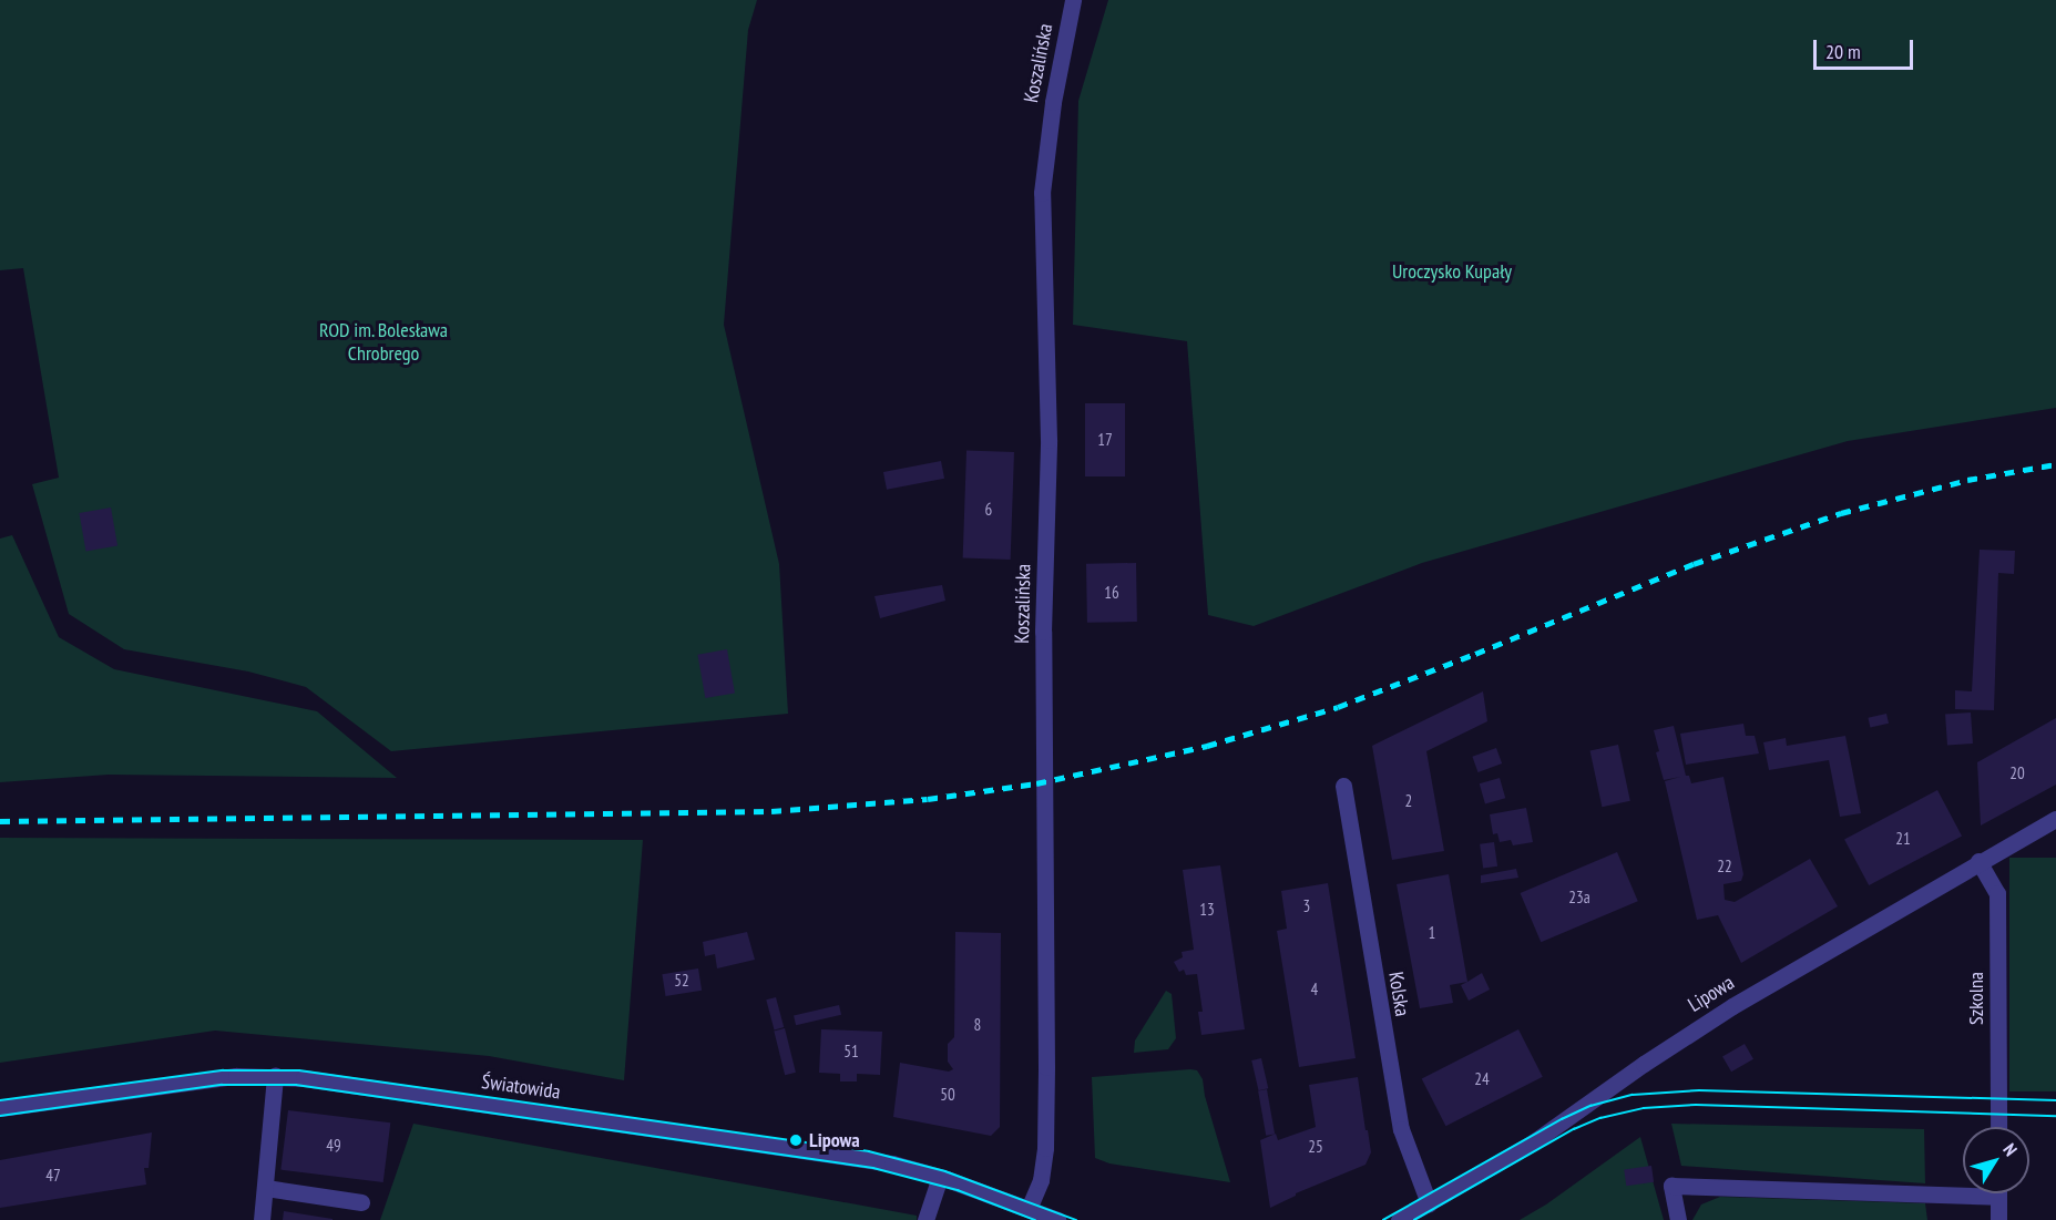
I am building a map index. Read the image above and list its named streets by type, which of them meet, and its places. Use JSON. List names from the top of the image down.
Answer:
{
  "streets": {
    "street": [
      "Koszalińska",
      "Kolska",
      "Lipowa",
      "Szkolna",
      "Światowida"
    ]
  },
  "crossings": [
    ["Koszalińska", "Światowida"],
    ["Kolska", "Lipowa"],
    ["Lipowa", "Szkolna"]
  ],
  "parks": ["Uroczysko Kupały", "ROD im. Bolesława Chrobrego"],
  "places": ["Lipowa"],
  "house_numbers": [
    "17",
    "6",
    "16",
    "20",
    "2",
    "21",
    "22",
    "23a",
    "3",
    "13",
    "1",
    "52",
    "4",
    "8",
    "51",
    "24",
    "50",
    "49",
    "25",
    "47"
  ],
  "scale_bar": "20 m",
  "north": "top right"
}
